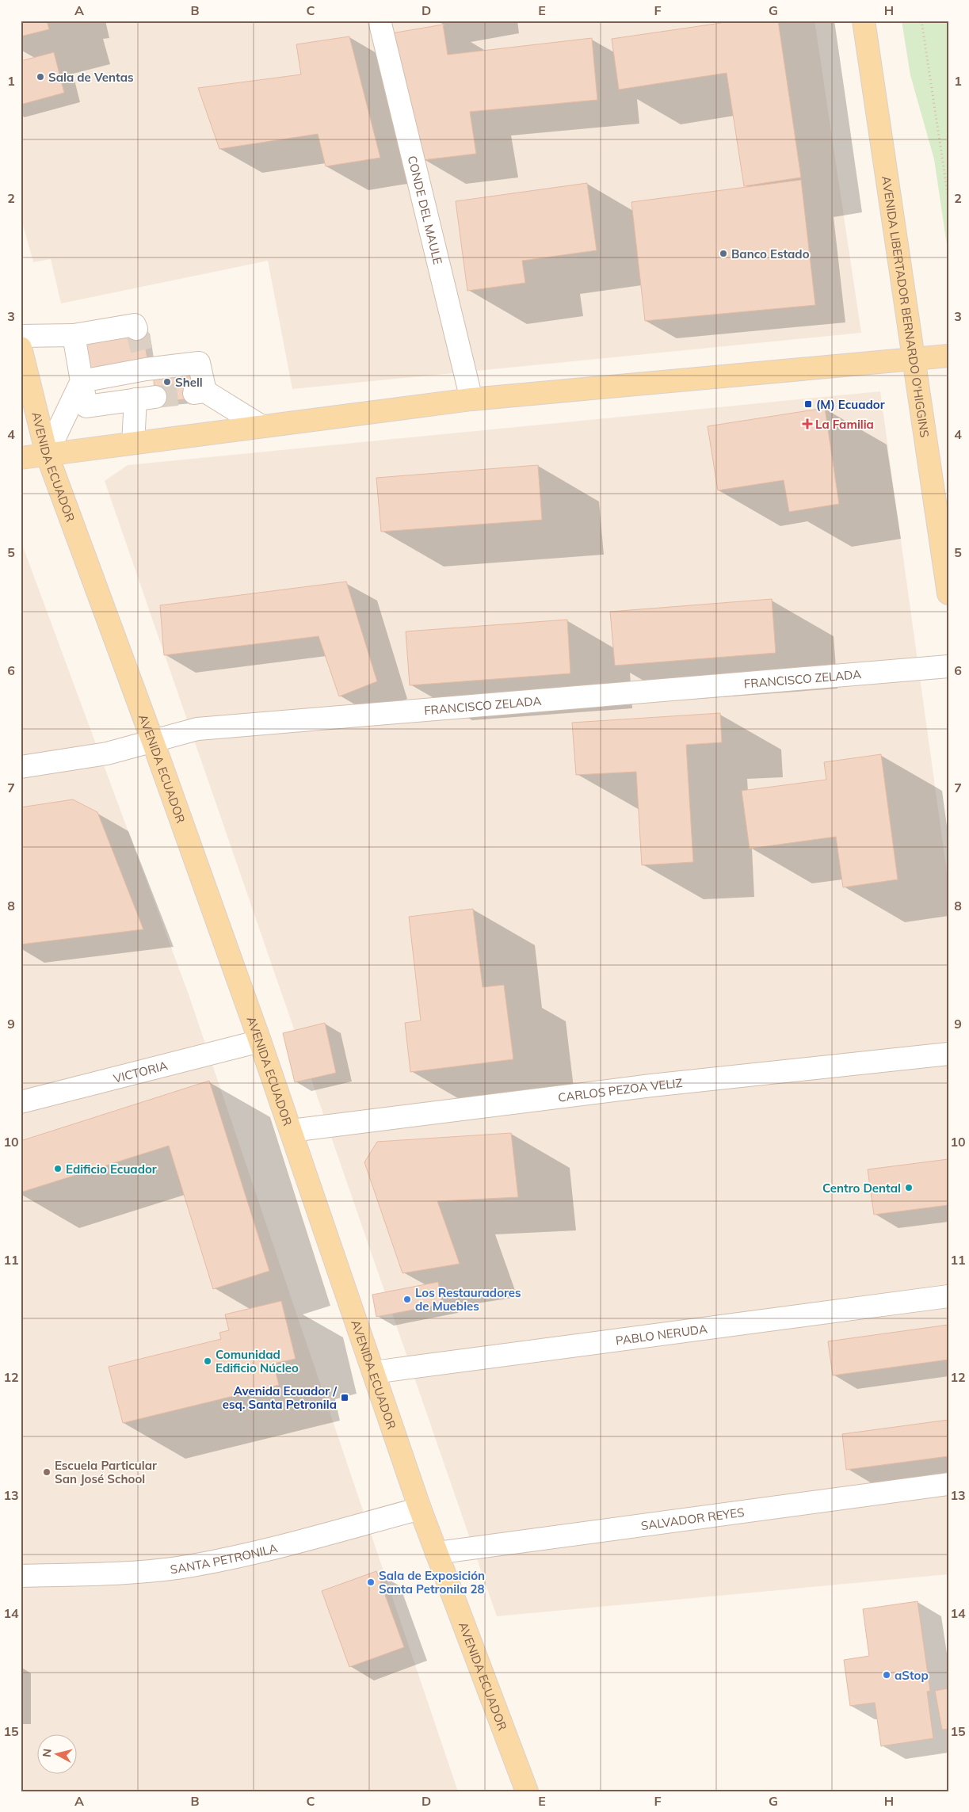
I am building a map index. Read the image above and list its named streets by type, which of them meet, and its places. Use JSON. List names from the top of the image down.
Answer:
{
  "streets": {
    "main road": ["AVENIDA LIBERTADOR BERNARDO O'HIGGINS", "AVENIDA ECUADOR"],
    "street": [
      "CONDE DEL MAULE",
      "FRANCISCO ZELADA",
      "VICTORIA",
      "CARLOS PEZOA VELIZ",
      "PABLO NERUDA",
      "SALVADOR REYES",
      "SANTA PETRONILA"
    ]
  },
  "crossings": [
    ["AVENIDA ECUADOR", "FRANCISCO ZELADA"],
    ["AVENIDA ECUADOR", "VICTORIA"],
    ["AVENIDA ECUADOR", "CARLOS PEZOA VELIZ"],
    ["AVENIDA ECUADOR", "PABLO NERUDA"],
    ["AVENIDA ECUADOR", "SALVADOR REYES"],
    ["AVENIDA ECUADOR", "SANTA PETRONILA"]
  ],
  "places": {
    "other": [
      "Sala de Ventas",
      "Banco Estado",
      "Shell",
      "Edificio Ecuador",
      "Centro Dental",
      "Los Restauradores de Muebles",
      "Comunidad Edificio Núcleo",
      "Escuela Particular San José School",
      "Sala de Exposición Santa Petronila 28",
      "aStop"
    ],
    "transit": ["(M) Ecuador", "Avenida Ecuador / esq. Santa Petronila"],
    "health": ["La Familia"]
  },
  "north": "left",
  "grid": {
    "columns": [
      "A",
      "B",
      "C",
      "D",
      "E",
      "F",
      "G",
      "H"
    ],
    "rows": [
      "1",
      "2",
      "3",
      "4",
      "5",
      "6",
      "7",
      "8",
      "9",
      "10",
      "11",
      "12",
      "13",
      "14",
      "15"
    ]
  }
}
